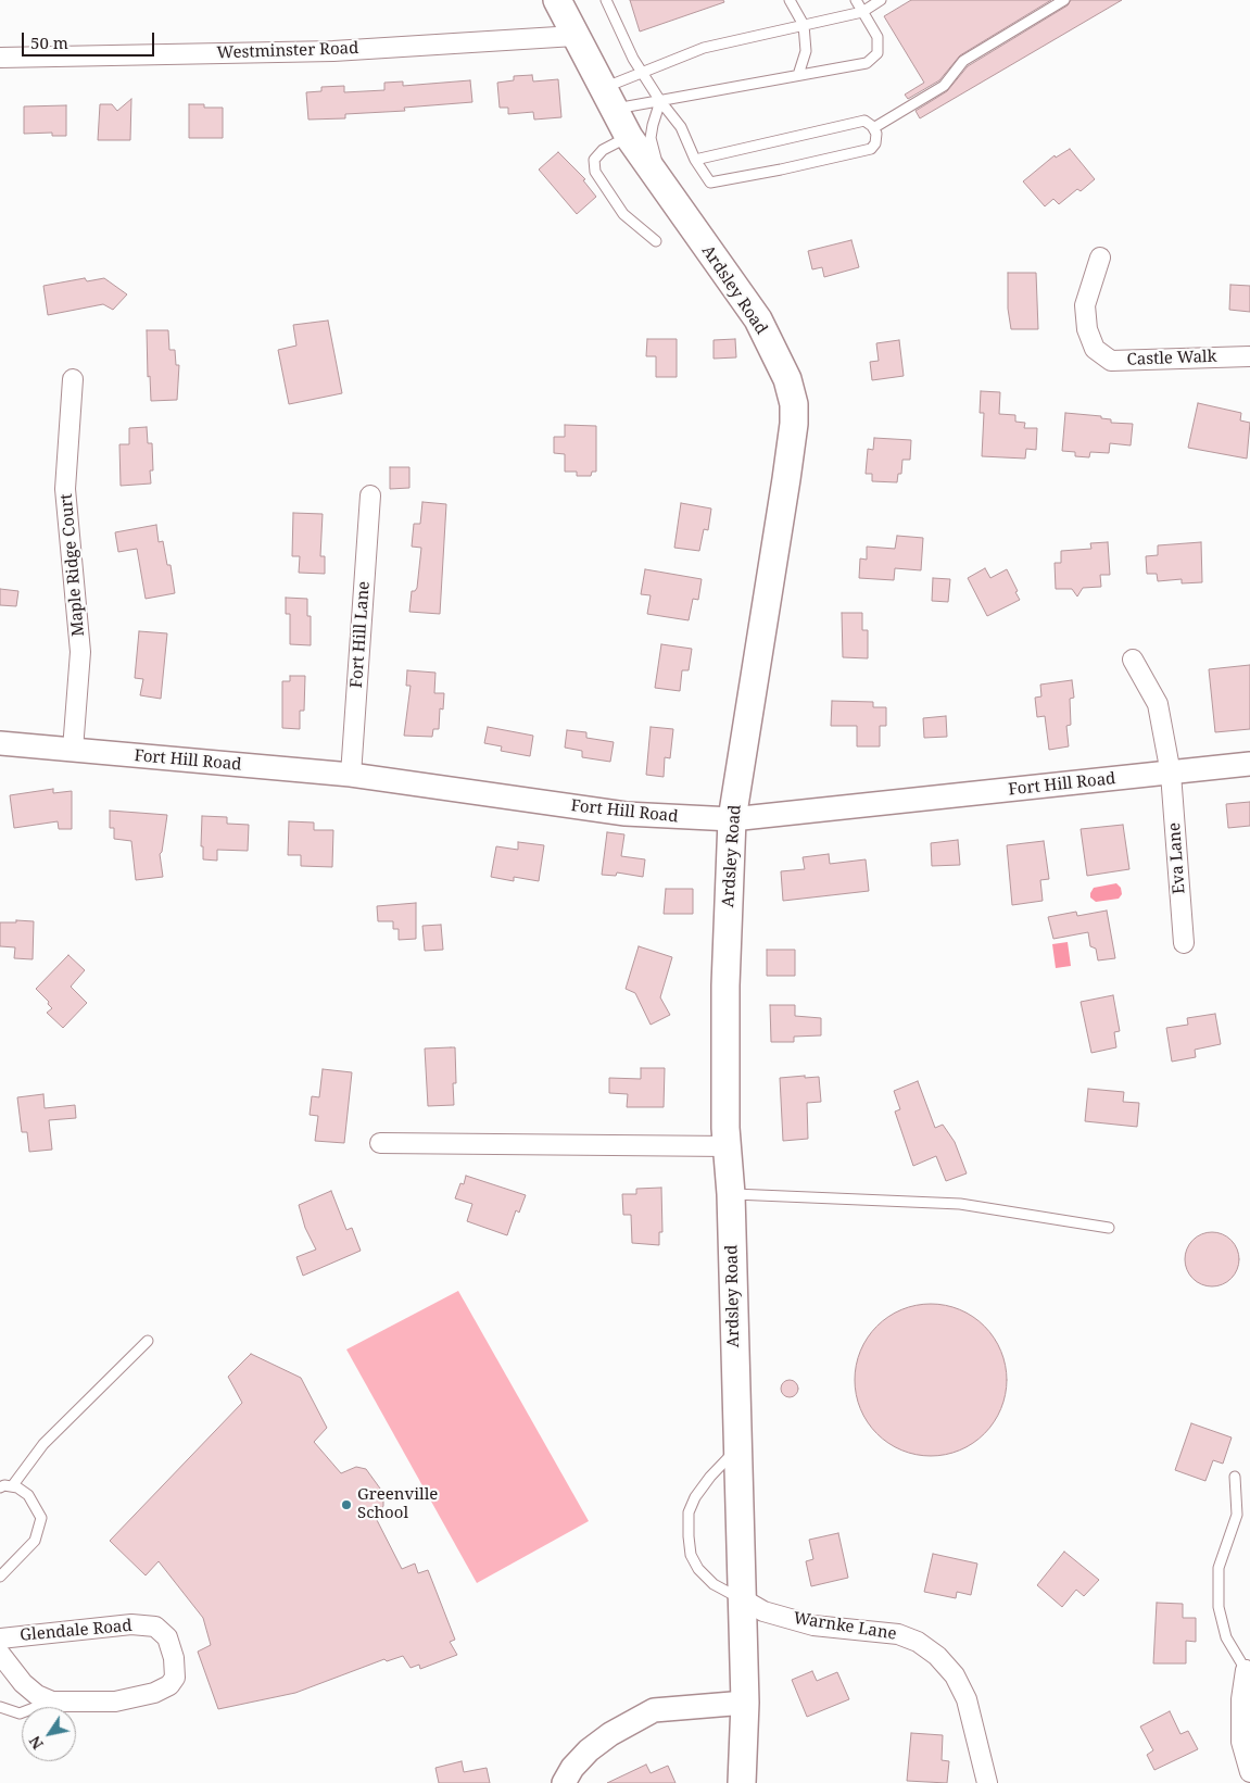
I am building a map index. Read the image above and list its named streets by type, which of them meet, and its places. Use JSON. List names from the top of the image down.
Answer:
{
  "streets": {
    "main road": ["Ardsley Road"],
    "street": [
      "Westminster Road",
      "Castle Walk",
      "Maple Ridge Court",
      "Fort Hill Lane",
      "Fort Hill Road",
      "Eva Lane",
      "Warnke Lane",
      "Glendale Road"
    ]
  },
  "crossings": [
    ["Westminster Road", "Ardsley Road"],
    ["Ardsley Road", "Fort Hill Road"],
    ["Ardsley Road", "Warnke Lane"],
    ["Maple Ridge Court", "Fort Hill Road"],
    ["Fort Hill Lane", "Fort Hill Road"],
    ["Fort Hill Road", "Eva Lane"]
  ],
  "places": ["Greenville School"],
  "scale_bar": "50 m",
  "north": "bottom left"
}
